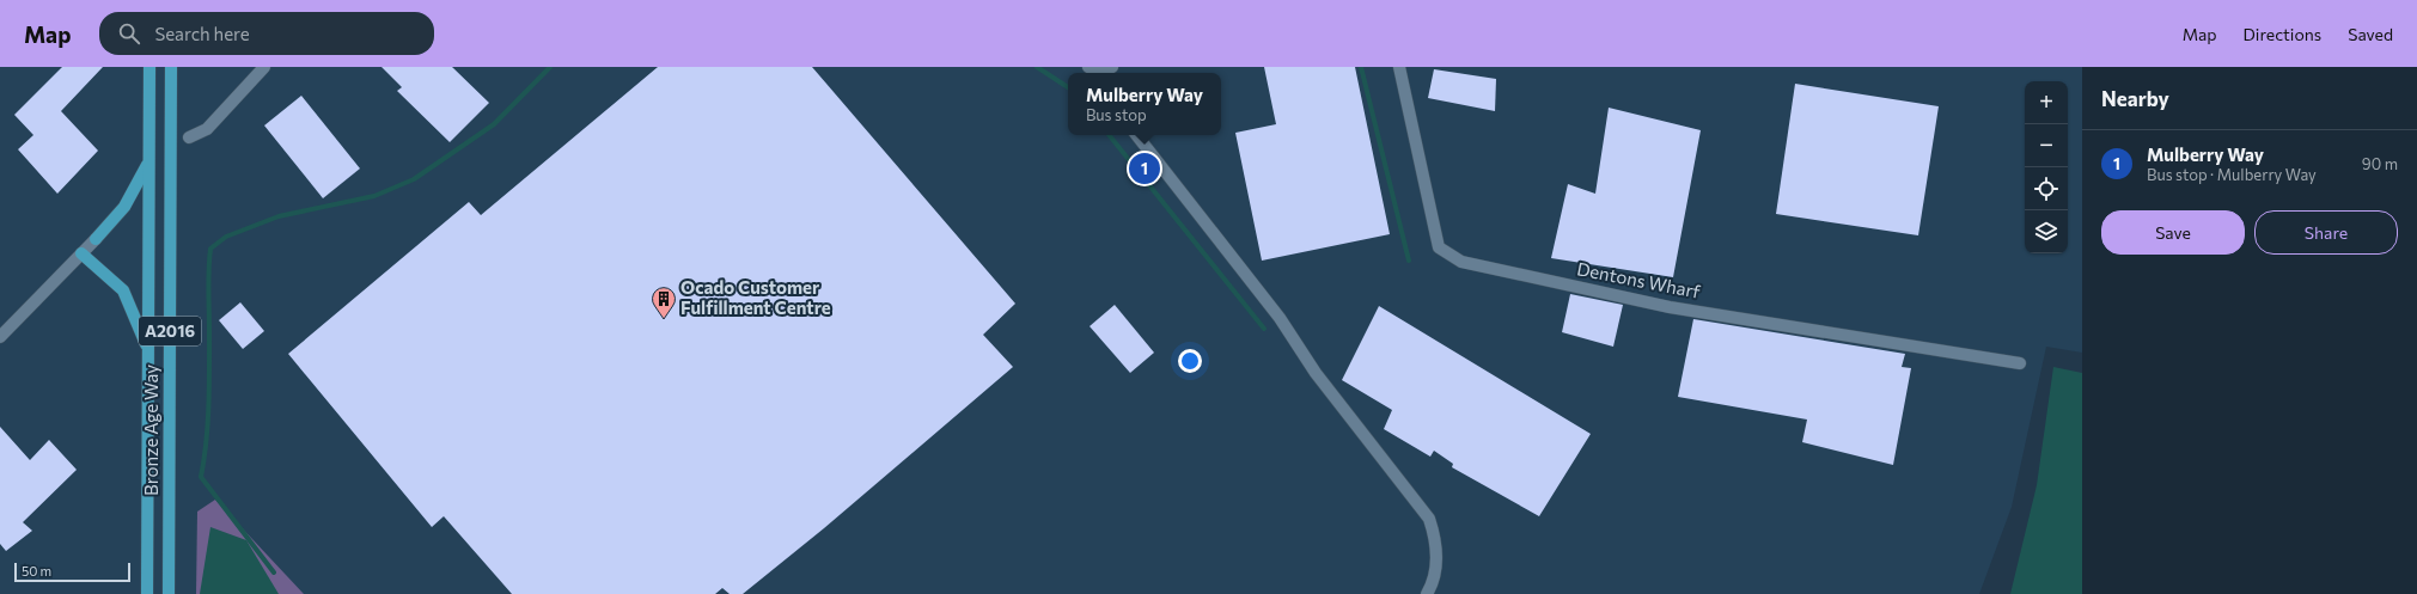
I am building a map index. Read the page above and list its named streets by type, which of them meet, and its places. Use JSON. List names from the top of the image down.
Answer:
{
  "streets": {
    "main road": ["A2016", "Bronze Age Way"],
    "street": ["Dentons Wharf"]
  },
  "places": {
    "building": ["Ocado Customer Fulfillment Centre"]
  },
  "scale_bar": "50 m",
  "page": {
    "header": "Map",
    "search": "Search here",
    "nav": ["Map", "Directions", "Saved"],
    "heading": "Nearby",
    "popup": ["Mulberry Way", "Bus stop"],
    "map_buttons": ["+", "−"],
    "list": [
      {
        "mark": "1",
        "name": "Mulberry Way",
        "note": "Bus stop · Mulberry Way",
        "value": "90 m"
      }
    ],
    "pins": "1",
    "buttons": ["Save", "Share"],
    "scale": "50 m"
  }
}
